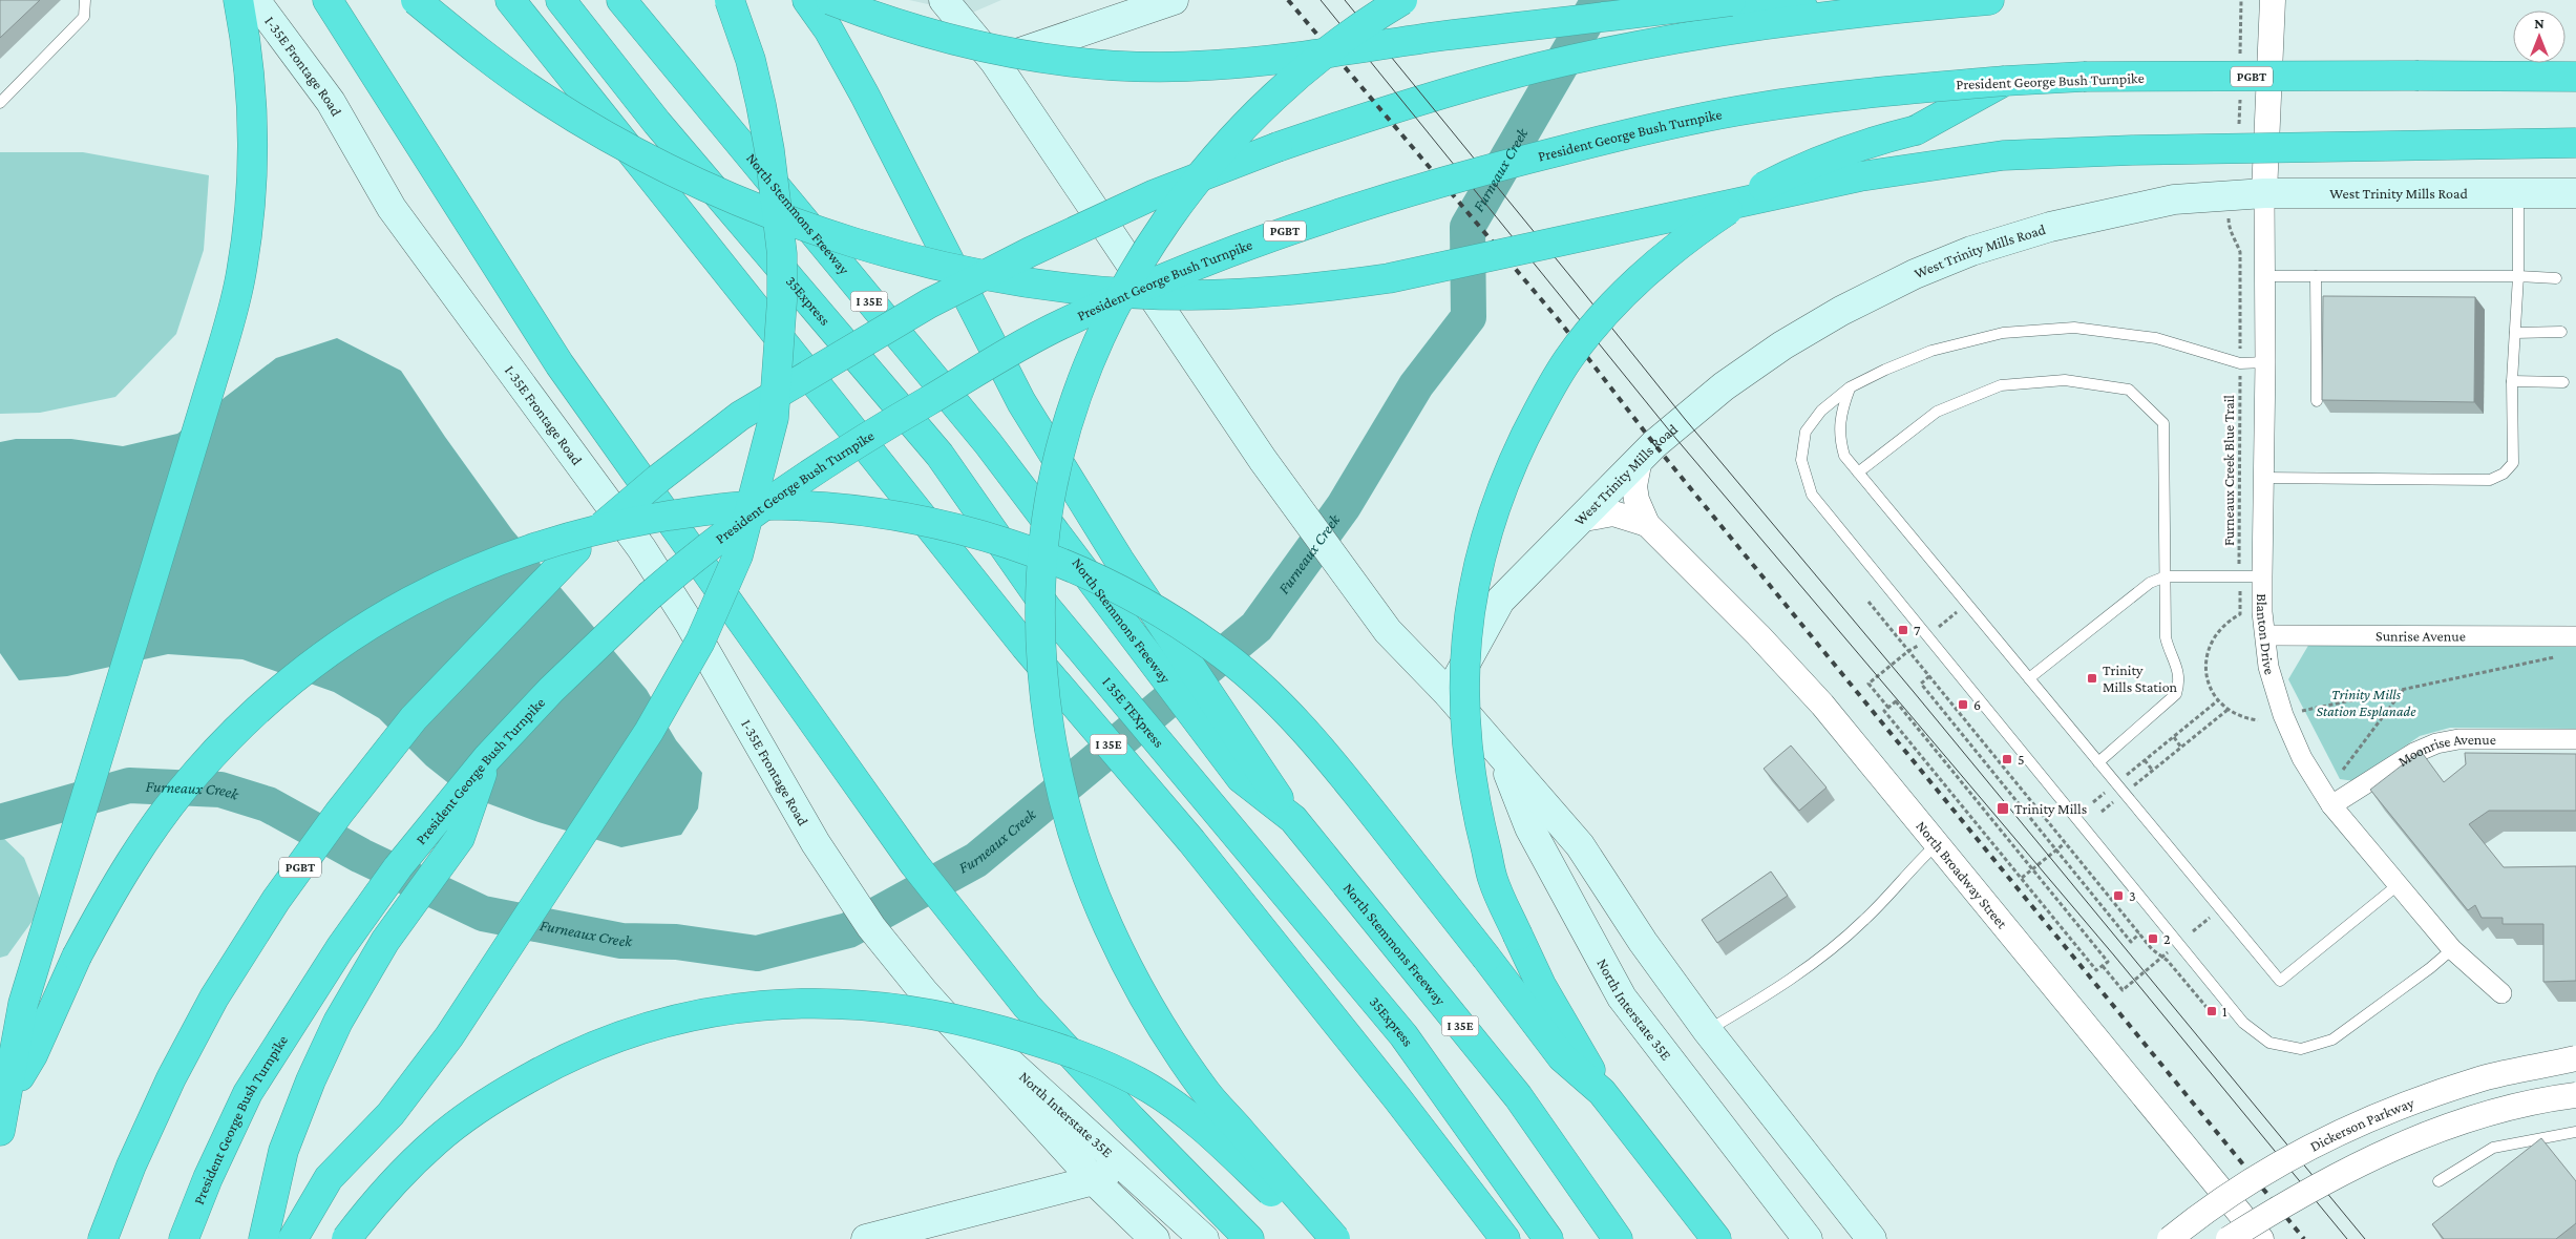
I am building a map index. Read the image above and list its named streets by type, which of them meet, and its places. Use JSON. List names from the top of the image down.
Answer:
{
  "streets": {
    "highway": [
      "PGBT",
      "President George Bush Turnpike",
      "North Stemmons Freeway",
      "35Express",
      "I 35E",
      "I 35E TEXpress"
    ],
    "main road": ["I-35E Frontage Road", "West Trinity Mills Road", "North Interstate 35E"],
    "street": [
      "Blanton Drive",
      "Sunrise Avenue",
      "Moonrise Avenue",
      "North Broadway Street",
      "Dickerson Parkway"
    ],
    "path": ["Furneaux Creek Blue Trail"]
  },
  "crossings": [
    ["I-35E Frontage Road", "North Interstate 35E"],
    ["West Trinity Mills Road", "Blanton Drive"],
    ["West Trinity Mills Road", "North Broadway Street"],
    ["35Express", "I 35E TEXpress"],
    ["Blanton Drive", "Sunrise Avenue"],
    ["Blanton Drive", "Moonrise Avenue"]
  ],
  "water": ["Furneaux Creek"],
  "parks": ["Trinity Mills Station Esplanade"],
  "places": {
    "transit": [
      "7",
      "Trinity Mills Station",
      "6",
      "5",
      "Trinity Mills",
      "3",
      "2",
      "1"
    ]
  },
  "north": "top"
}
